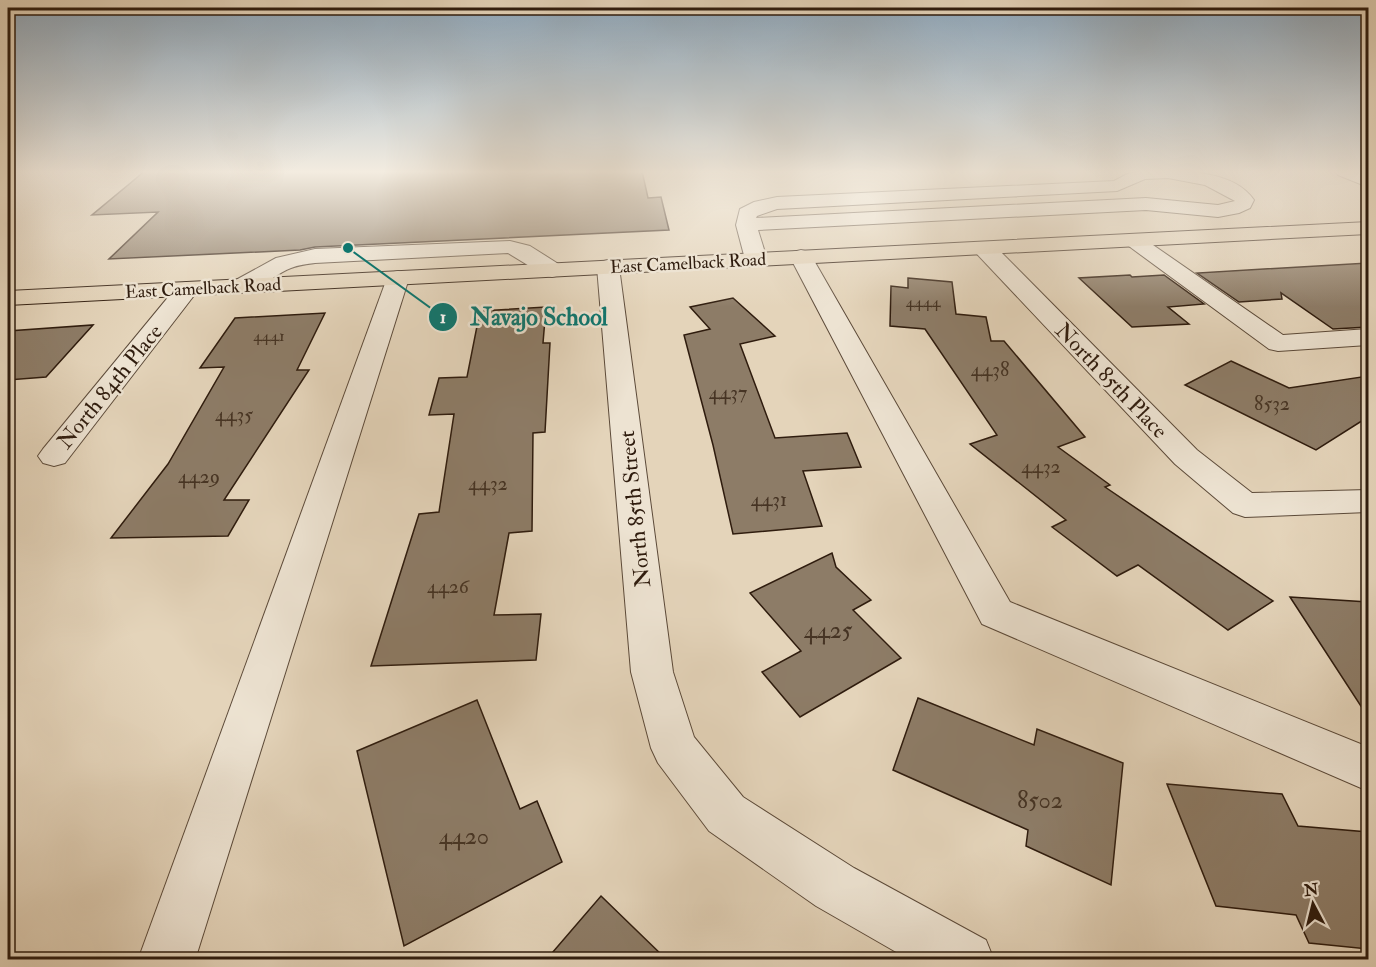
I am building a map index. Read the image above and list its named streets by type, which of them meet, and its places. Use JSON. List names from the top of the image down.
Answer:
{
  "streets": {
    "main road": ["East Camelback Road"],
    "street": ["North 85th Place", "North 84th Place", "North 85th Street"]
  },
  "crossings": [
    ["East Camelback Road", "North 85th Place"],
    ["East Camelback Road", "North 84th Place"],
    ["East Camelback Road", "North 85th Street"]
  ],
  "places": ["Navajo School"],
  "house_numbers": [
    "4444",
    "4441",
    "4438",
    "4437",
    "8532",
    "4435",
    "4432",
    "4429",
    "4432",
    "4431",
    "4426",
    "4425",
    "8502",
    "4420"
  ],
  "north": "top"
}
